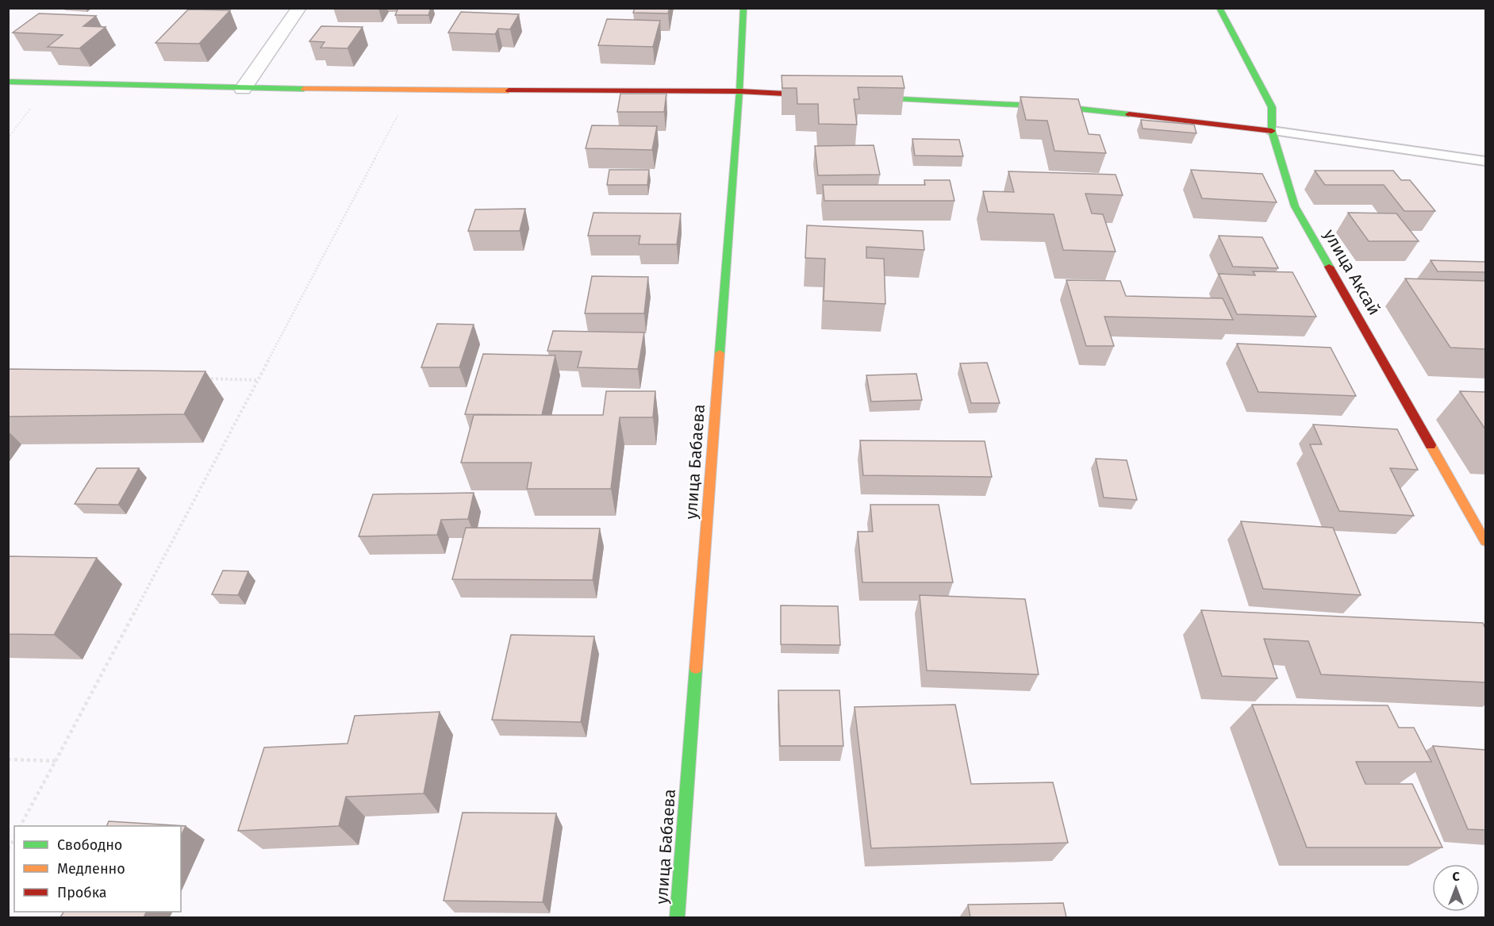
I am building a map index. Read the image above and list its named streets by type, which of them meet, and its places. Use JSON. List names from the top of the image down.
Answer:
{
  "streets": {
    "street": ["улица Аксай", "улица Бабаева"]
  },
  "legend": ["Свободно", "Медленно", "Пробка"],
  "north": "top"
}
